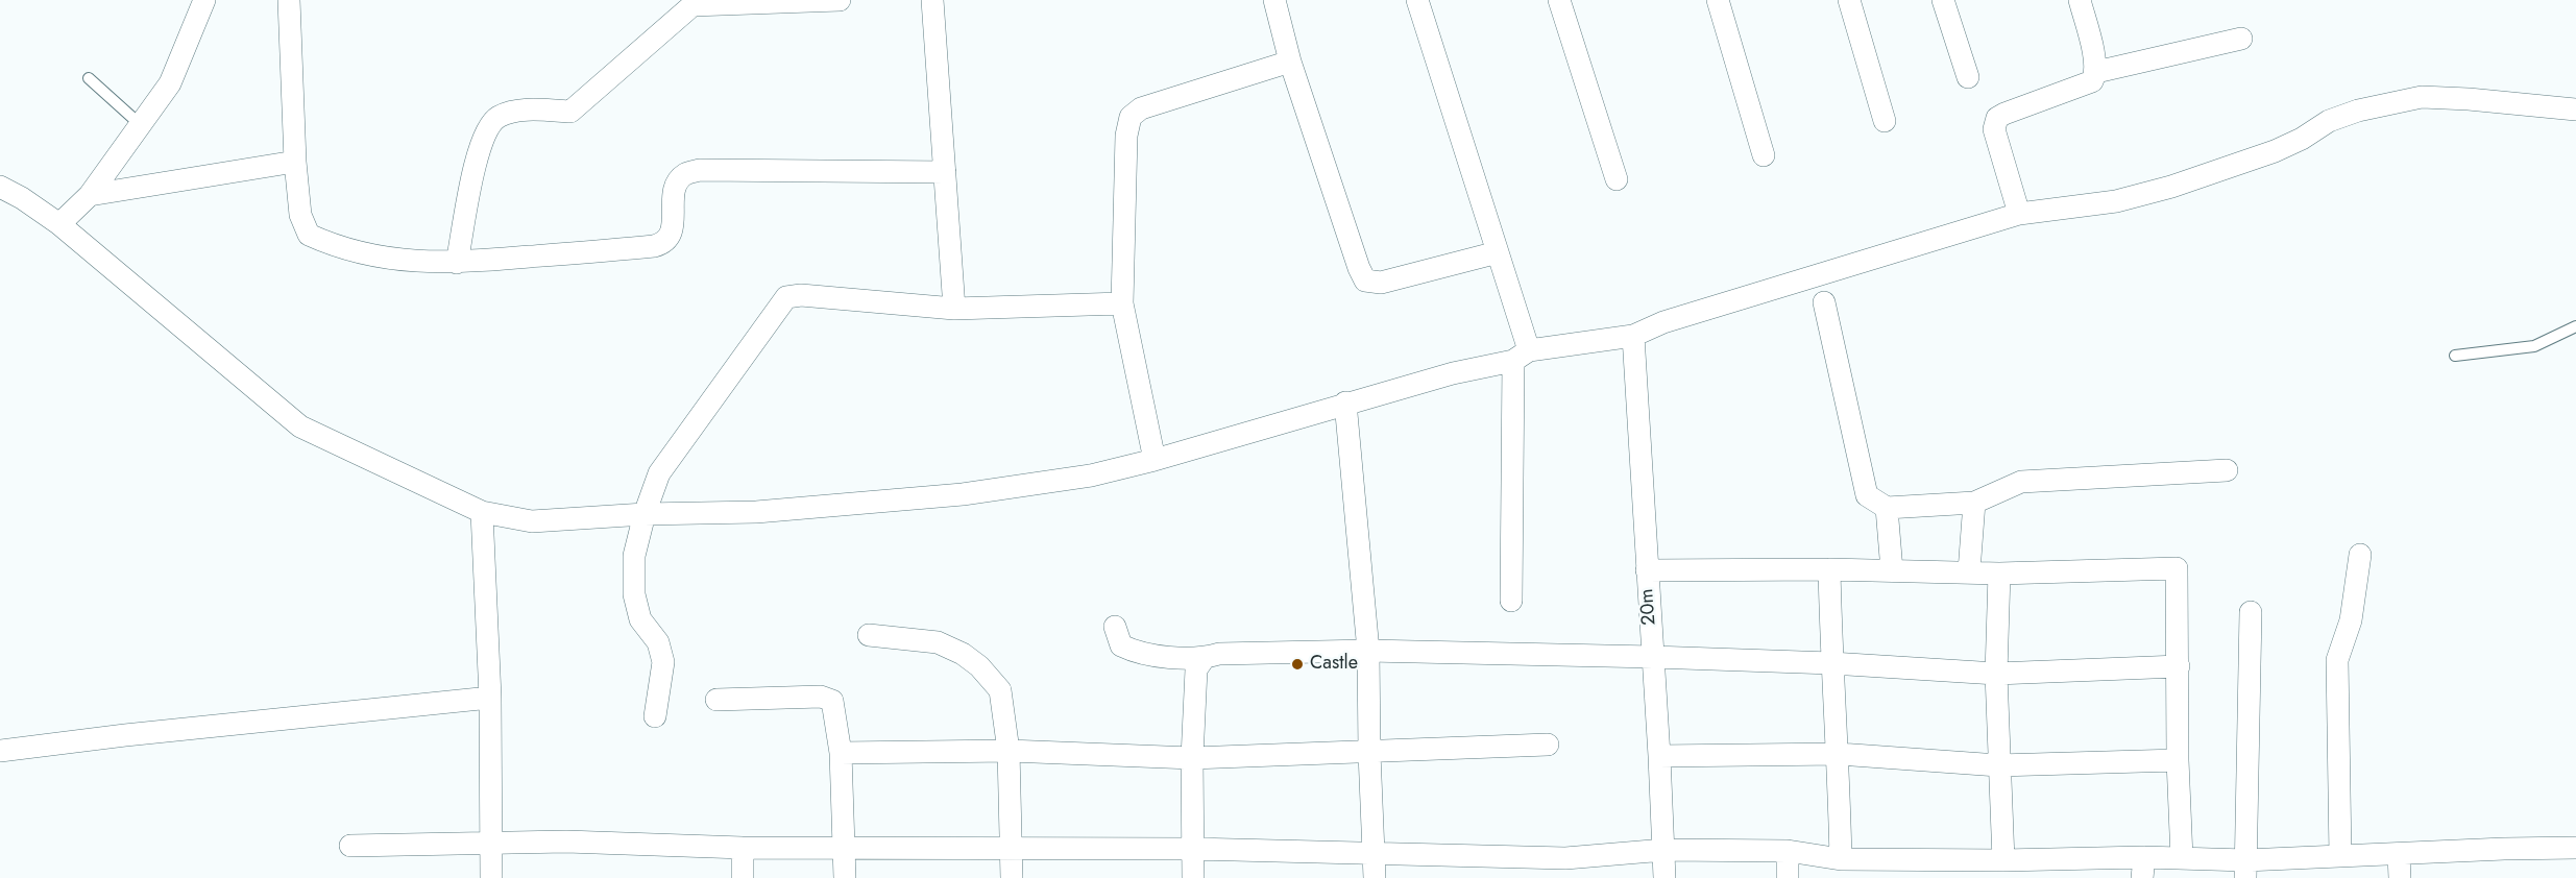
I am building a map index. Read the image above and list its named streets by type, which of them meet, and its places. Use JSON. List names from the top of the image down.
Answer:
{
  "streets": {
    "street": ["20m"]
  },
  "places": ["Castle"]
}
